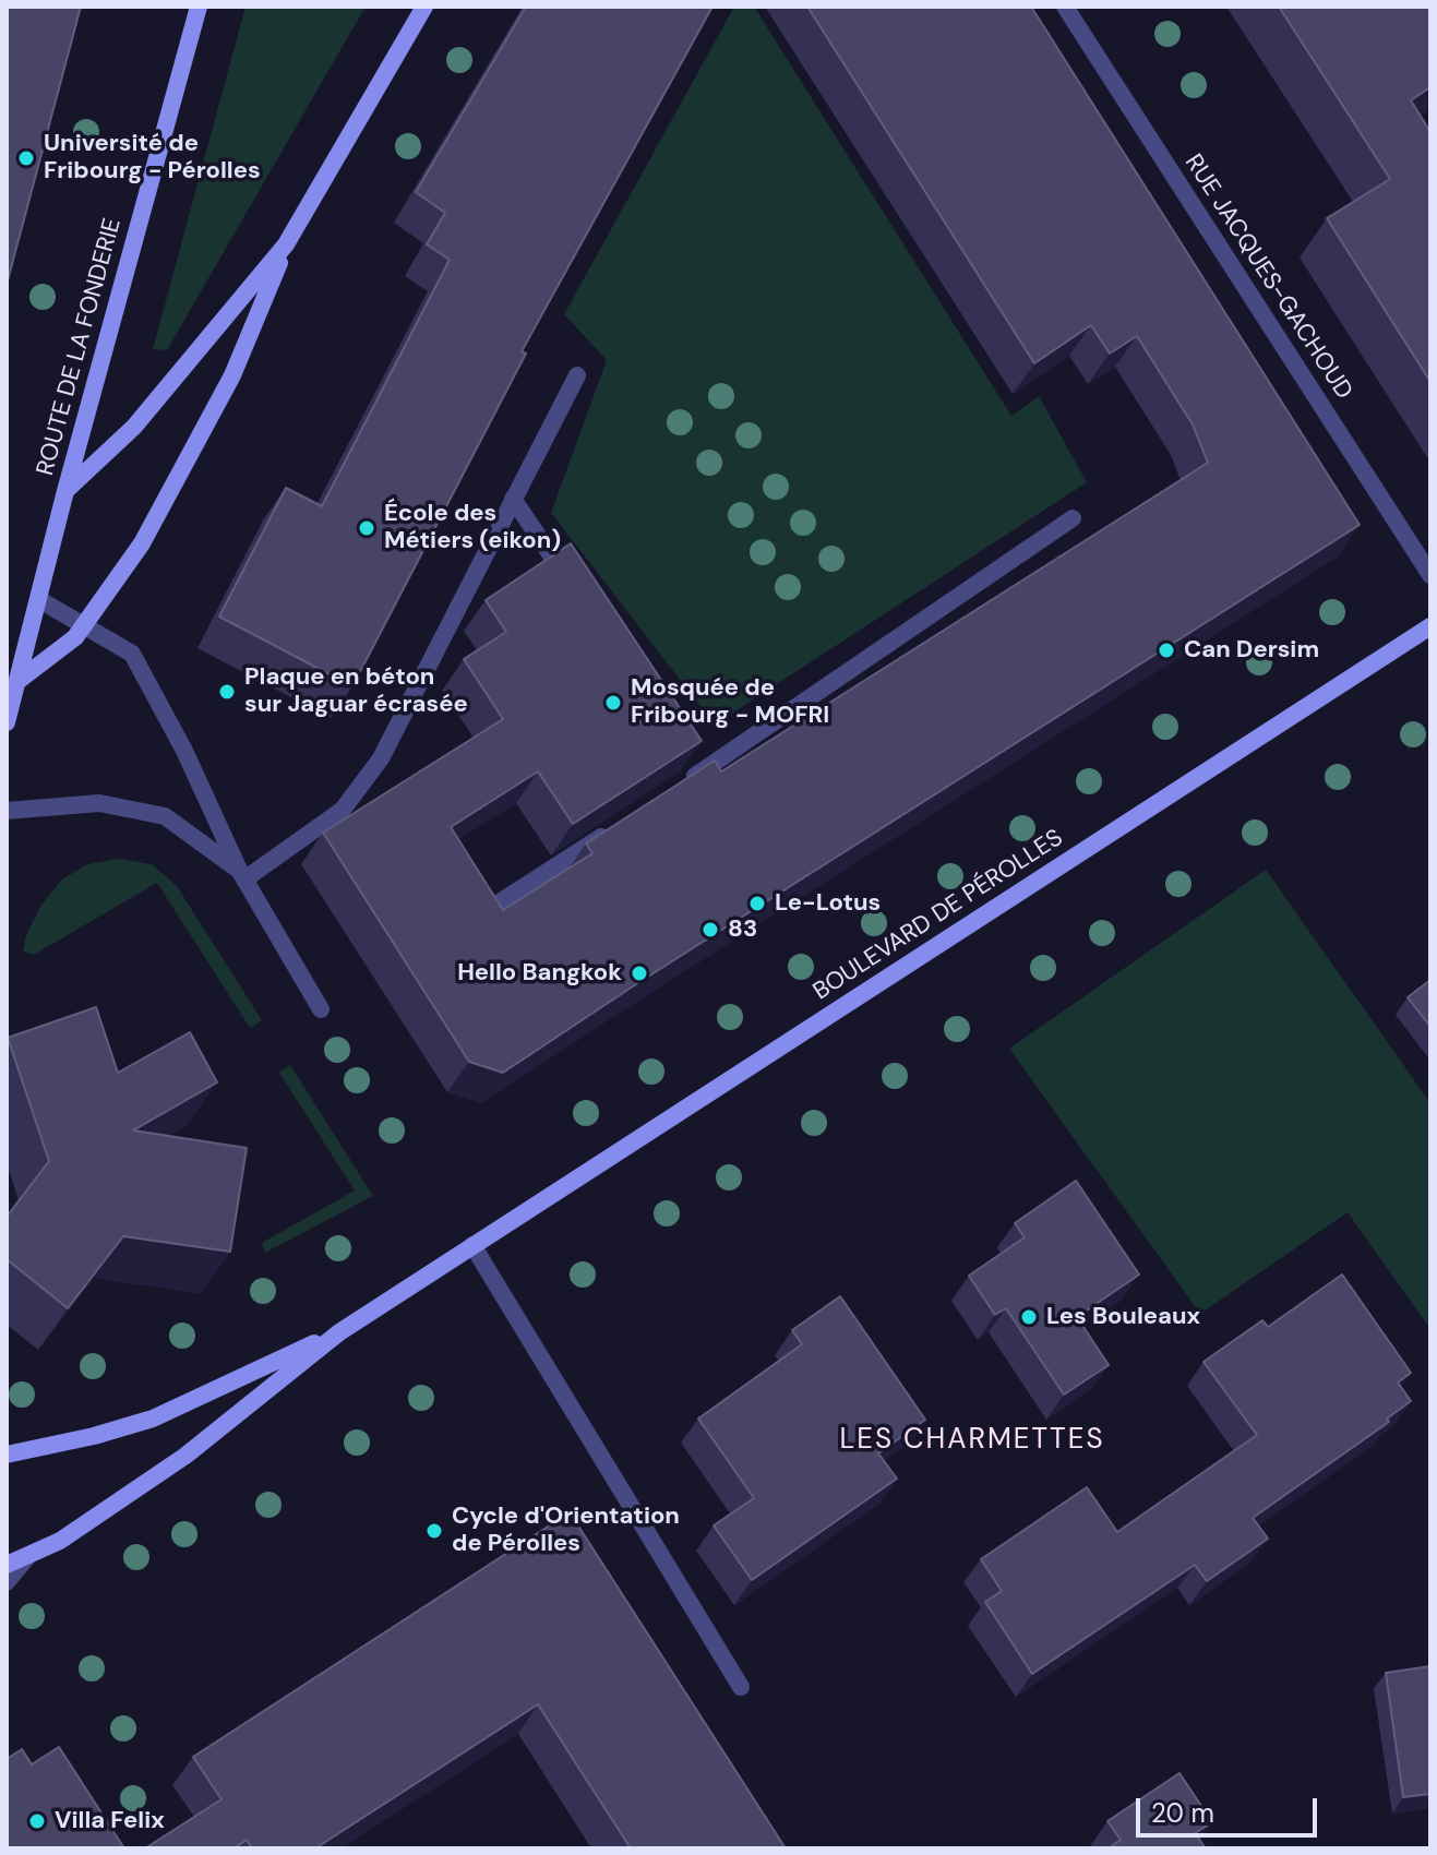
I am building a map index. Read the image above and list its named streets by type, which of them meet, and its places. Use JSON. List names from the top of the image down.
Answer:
{
  "streets": {
    "main road": ["ROUTE DE LA FONDERIE", "BOULEVARD DE PÉROLLES"],
    "street": ["RUE JACQUES-GACHOUD"]
  },
  "districts": ["LES CHARMETTES"],
  "places": [
    "Université de Fribourg - Pérolles",
    "École des Métiers (eikon)",
    "Can Dersim",
    "Plaque en béton sur Jaguar écrasée",
    "Mosquée de Fribourg - MOFRI",
    "Le-Lotus",
    "83",
    "Hello Bangkok",
    "Les Bouleaux",
    "Cycle d'Orientation de Pérolles",
    "Villa Felix"
  ],
  "scale_bar": "20 m"
}
